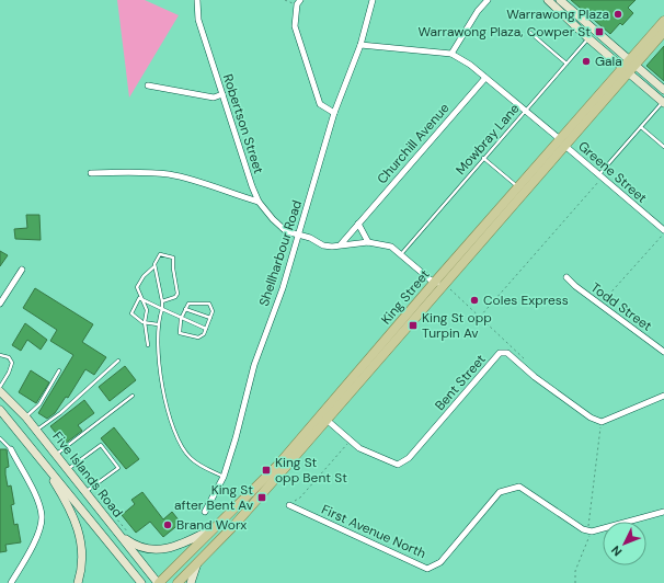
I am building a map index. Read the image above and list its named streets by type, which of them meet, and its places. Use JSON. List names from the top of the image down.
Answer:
{
  "streets": {
    "main road": ["King Street", "Five Islands Road"],
    "street": [
      "Robertson Street",
      "Churchill Avenue",
      "Greene Street",
      "Shellharbour Road",
      "Todd Street",
      "Bent Street",
      "First Avenue North"
    ],
    "lane": ["Mowbray Lane"]
  },
  "crossings": [
    ["Robertson Street", "Mowbray Lane"],
    ["Robertson Street", "Churchill Avenue"],
    ["Robertson Street", "Shellharbour Road"],
    ["Robertson Street", "King Street"],
    ["Mowbray Lane", "Greene Street"],
    ["Churchill Avenue", "Greene Street"],
    ["Greene Street", "King Street"],
    ["King Street", "Bent Street"],
    ["King Street", "Five Islands Road"]
  ],
  "places": {
    "other": [
      "Warrawong Plaza",
      "Gala",
      "Coles Express",
      "Brand Worx"
    ],
    "transit": [
      "Warrawong Plaza, Cowper St",
      "King St opp Turpin Av",
      "King St opp Bent St",
      "King St after Bent Av"
    ]
  },
  "north": "bottom left"
}
